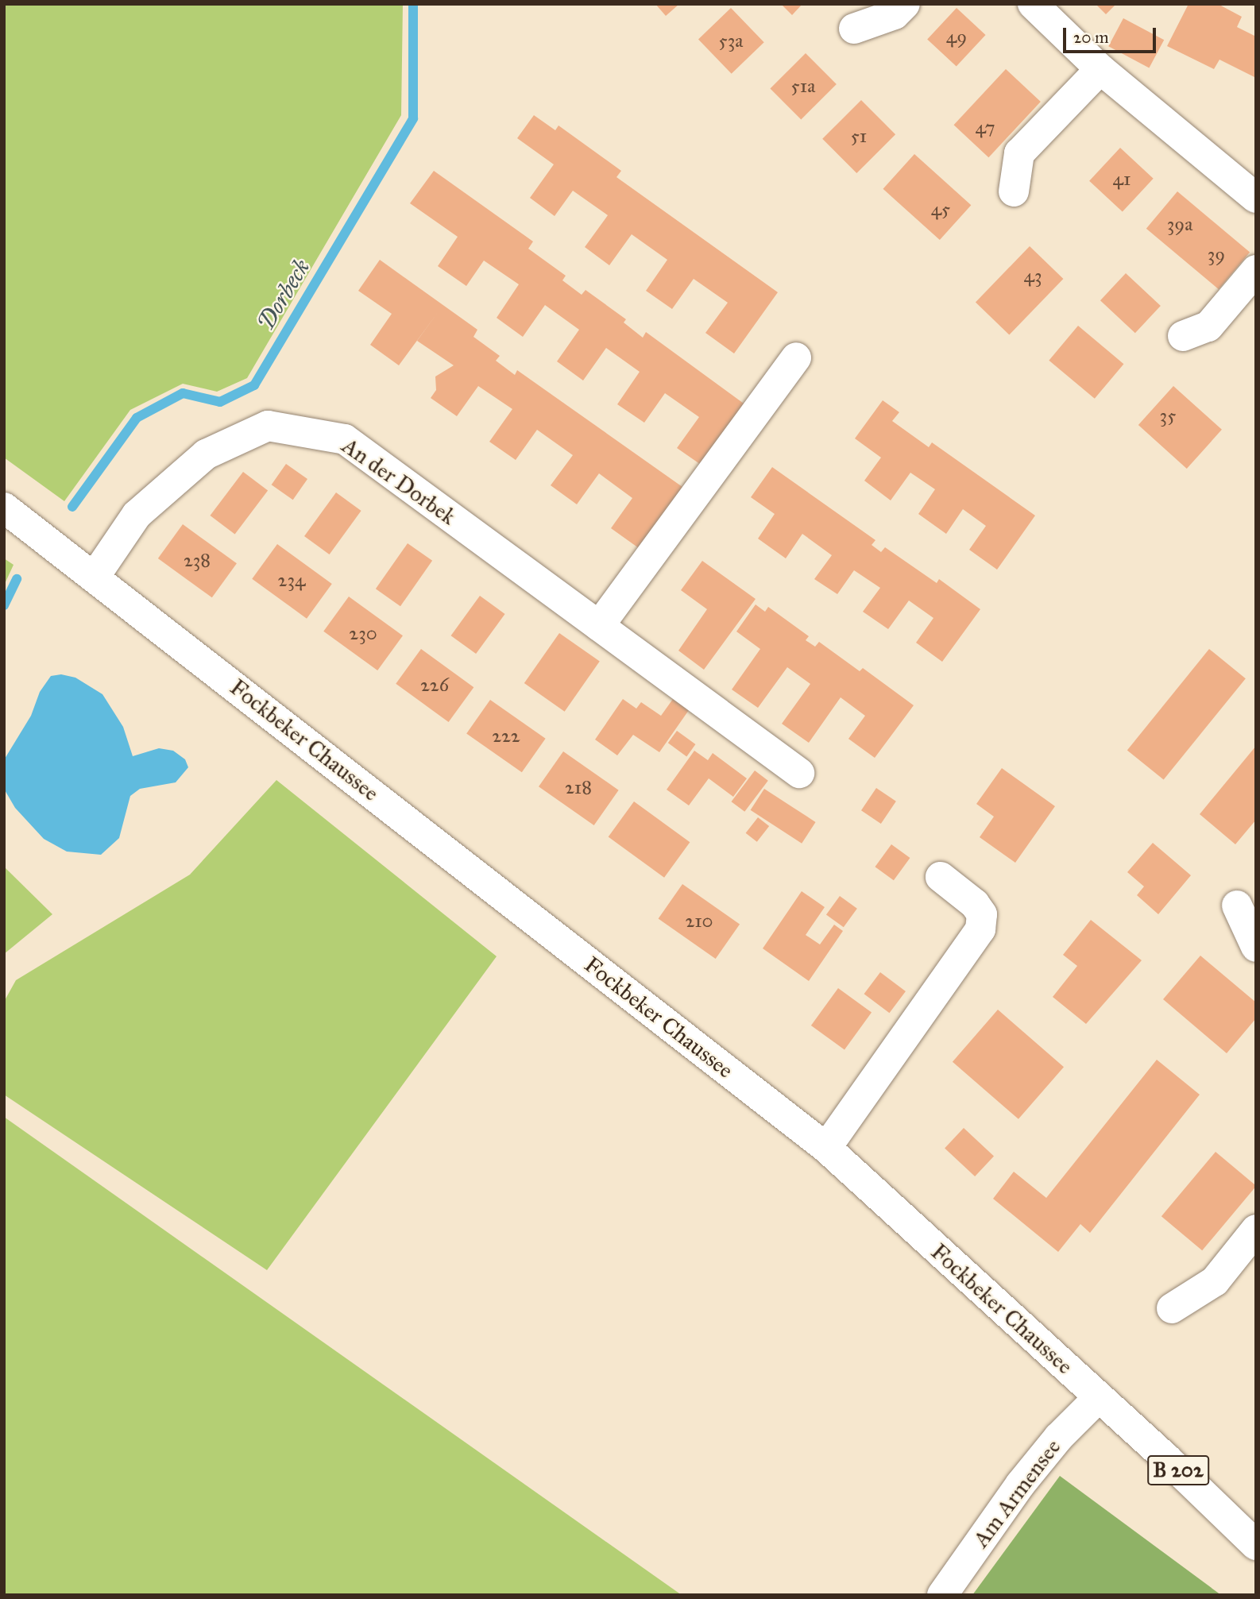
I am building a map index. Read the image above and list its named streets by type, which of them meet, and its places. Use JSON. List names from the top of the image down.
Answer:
{
  "streets": {
    "street": [
      "An der Dorbek",
      "Fockbeker Chaussee",
      "B 202",
      "Am Armensee"
    ]
  },
  "crossings": [
    ["An der Dorbek", "Fockbeker Chaussee"],
    ["Fockbeker Chaussee", "Am Armensee"]
  ],
  "water": ["Dorbeck"],
  "house_numbers": [
    "49",
    "53a",
    "51a",
    "47",
    "51",
    "41",
    "45",
    "39a",
    "39",
    "43",
    "35",
    "238",
    "234",
    "230",
    "226",
    "222",
    "218",
    "210"
  ],
  "scale_bar": "20 m"
}
